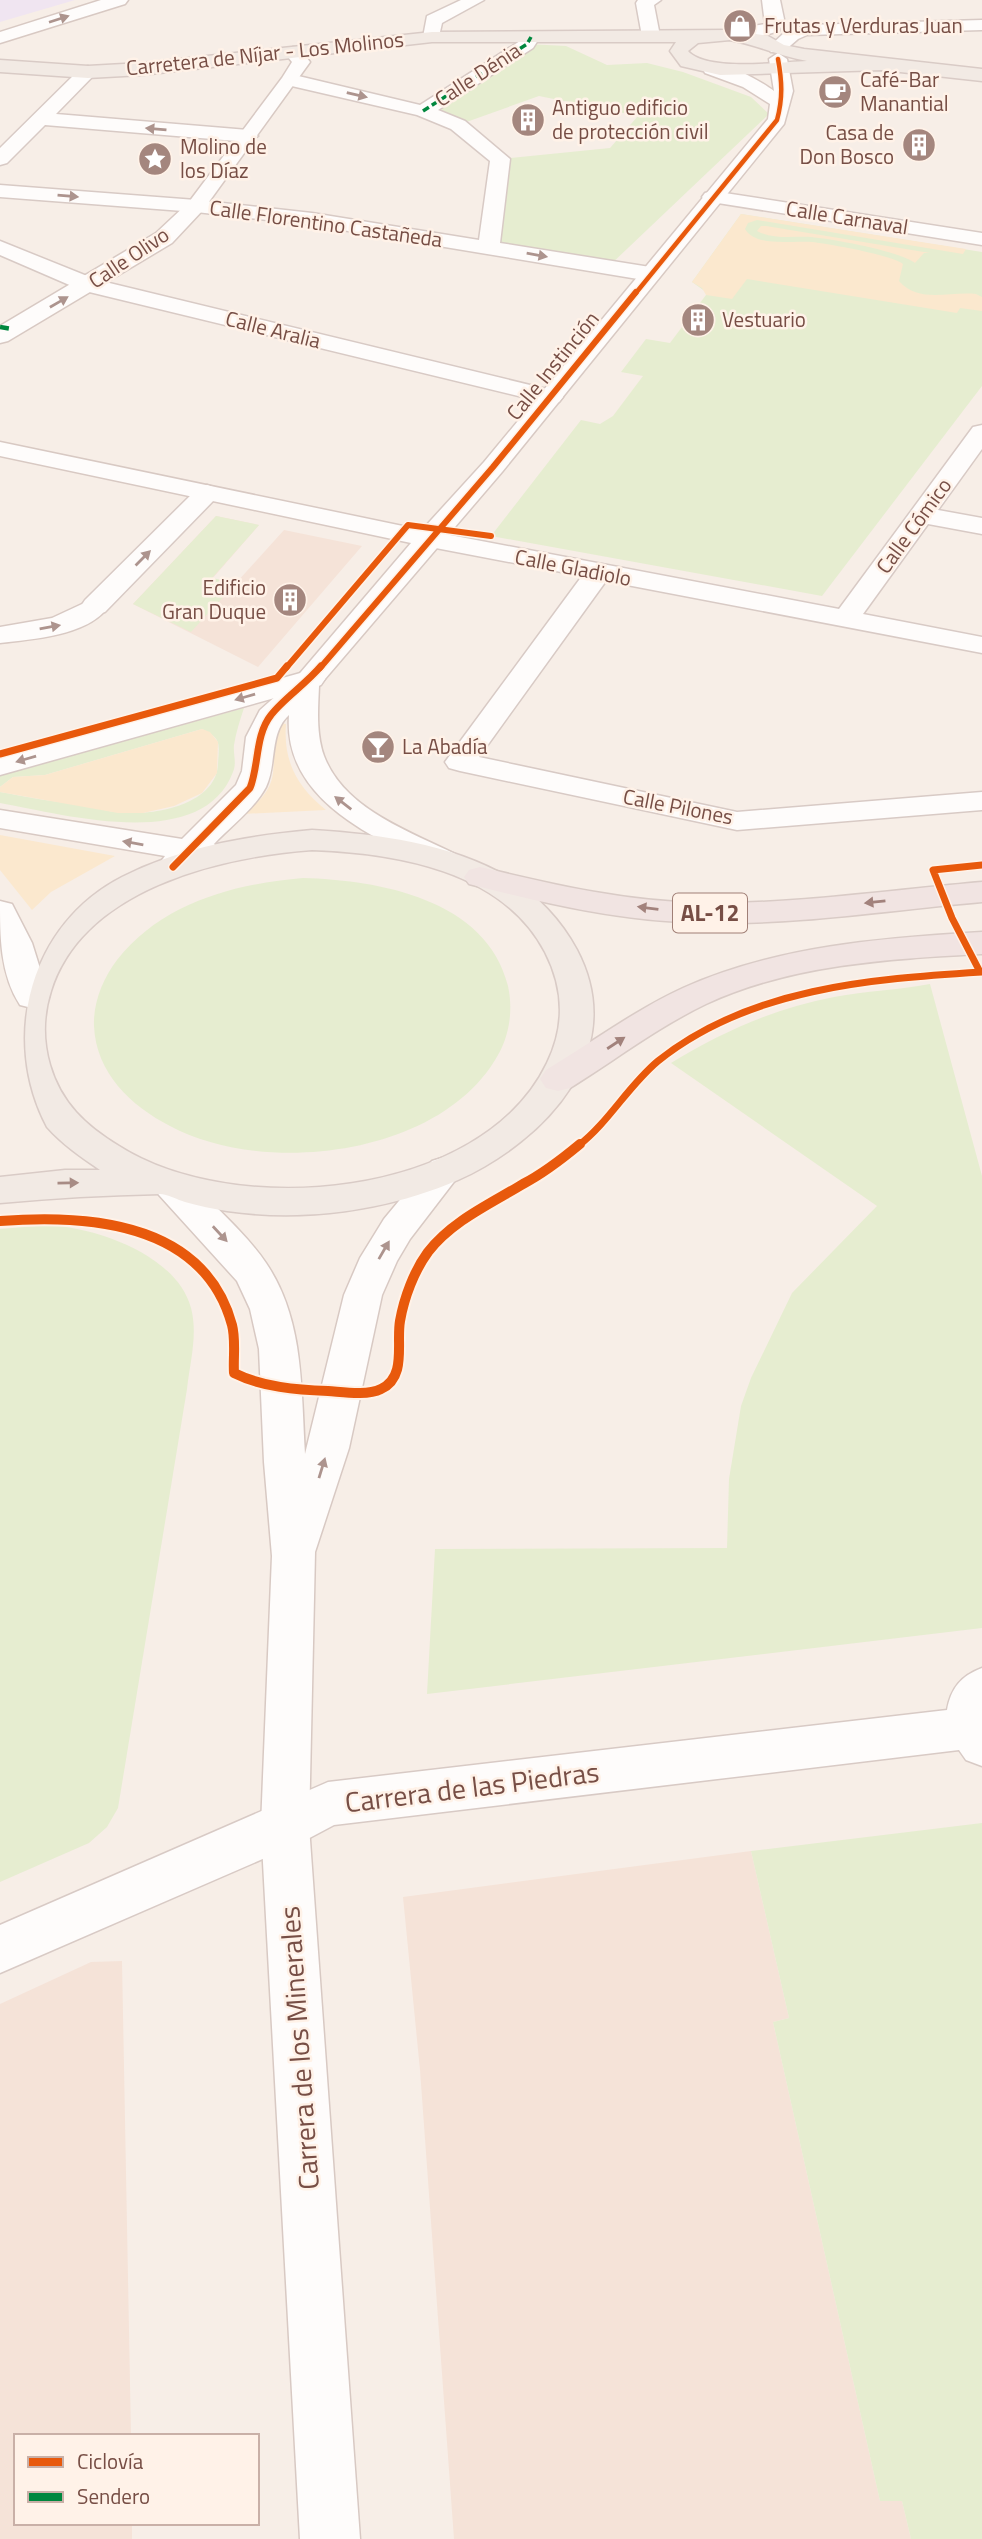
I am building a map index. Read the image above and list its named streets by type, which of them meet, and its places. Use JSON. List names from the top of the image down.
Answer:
{
  "streets": {
    "highway": ["AL-12"],
    "main road": ["Carretera de Níjar - Los Molinos"],
    "street": [
      "Calle Dénia",
      "Calle Carnaval",
      "Calle Florentino Castañeda",
      "Calle Olivo",
      "Calle Aralia",
      "Calle Instinción",
      "Calle Cómico",
      "Calle Gladiolo",
      "Calle Pilones",
      "Carrera de las Piedras",
      "Carrera de los Minerales"
    ]
  },
  "crossings": [
    ["Carretera de Níjar - Los Molinos", "Calle Dénia"],
    ["Calle Carnaval", "Calle Instinción"],
    ["Calle Florentino Castañeda", "Calle Olivo"],
    ["Calle Florentino Castañeda", "Calle Instinción"],
    ["Calle Olivo", "Calle Aralia"],
    ["Calle Aralia", "Calle Instinción"],
    ["Calle Instinción", "Calle Gladiolo"],
    ["Calle Cómico", "Calle Gladiolo"],
    ["Calle Gladiolo", "Calle Pilones"],
    ["Carrera de las Piedras", "Carrera de los Minerales"]
  ],
  "places": {
    "shop": ["Frutas y Verduras Juan"],
    "cafe": ["Café-Bar Manantial"],
    "building": [
      "Antiguo edificio de protección civil",
      "Casa de Don Bosco",
      "Vestuario",
      "Edificio Gran Duque"
    ],
    "place": ["Molino de los Díaz"],
    "bar": ["La Abadía"]
  },
  "legend": ["Ciclovía", "Sendero"]
}
